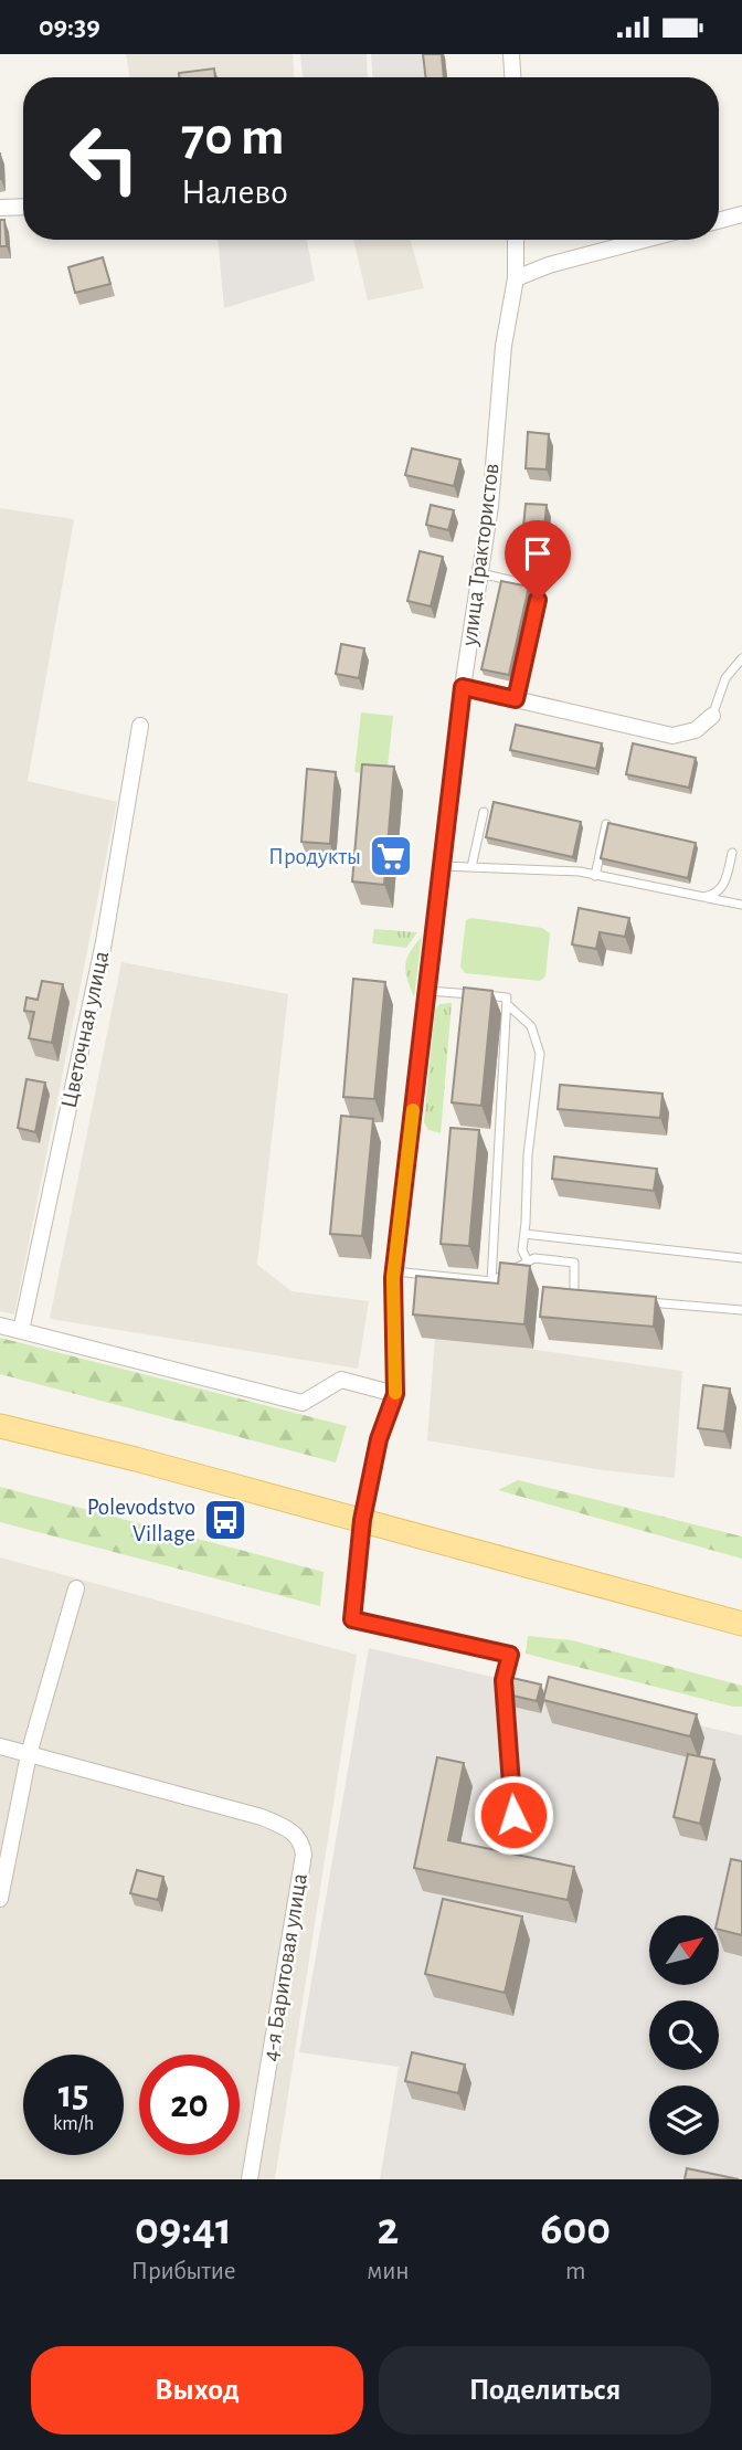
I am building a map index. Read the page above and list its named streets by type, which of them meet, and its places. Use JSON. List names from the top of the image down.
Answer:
{
  "streets": {
    "street": ["улица Трактористов", "Цветочная улица", "4-я Баритовая улица"]
  },
  "places": {
    "supermarket": ["Продукты"],
    "bus stop": ["Polevodstvo Village"]
  },
  "north": "top right",
  "page": {
    "status": "09:39",
    "turn": ["70 m", "Налево"],
    "speed": "15 km/h",
    "limit": "20",
    "eta": [
      "09:41",
      "Прибытие",
      "2",
      "мин",
      "600",
      "m"
    ],
    "buttons": ["Выход", "Поделиться"]
  }
}
